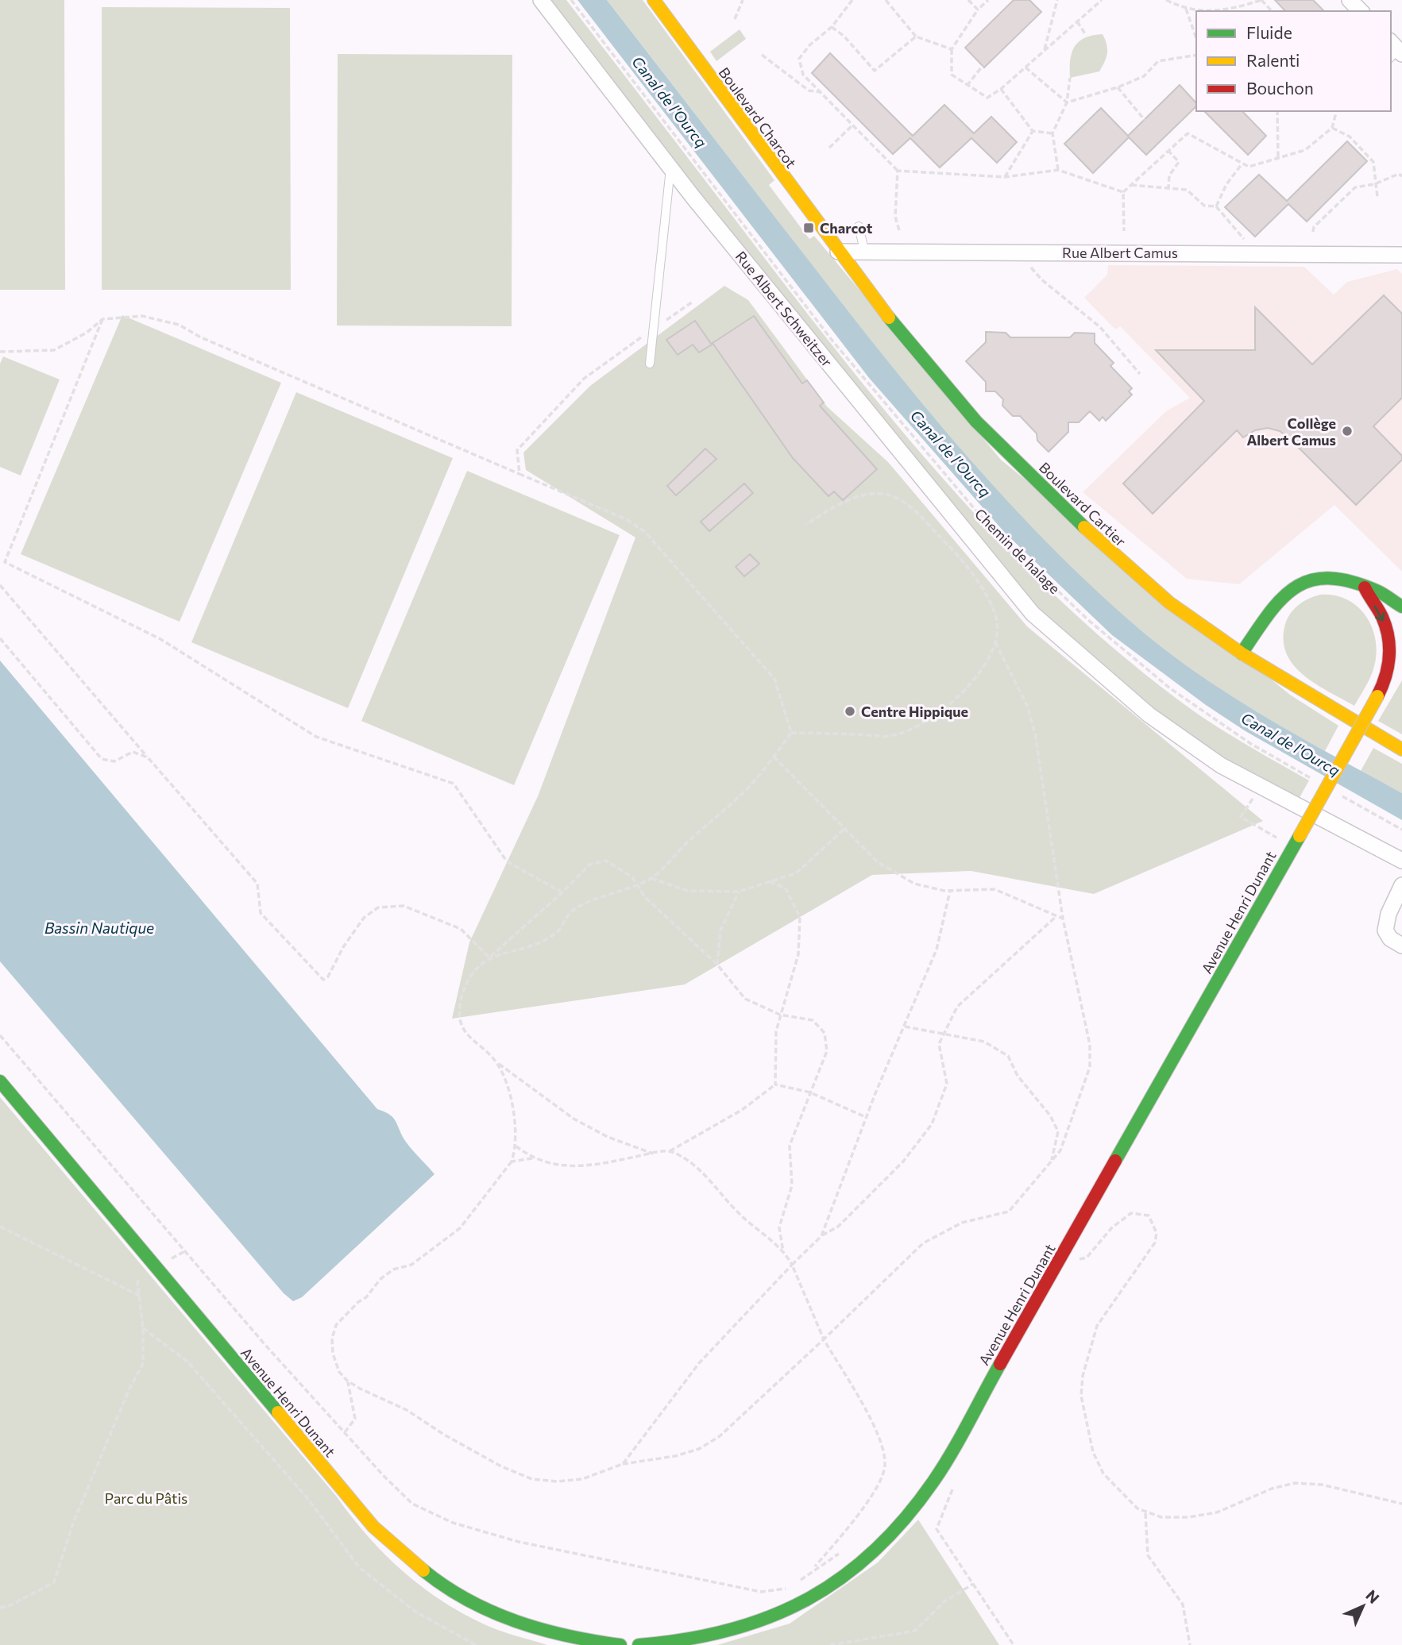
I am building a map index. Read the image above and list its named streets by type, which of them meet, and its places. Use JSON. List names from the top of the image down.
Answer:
{
  "streets": {
    "street": [
      "Boulevard Charcot",
      "Rue Albert Camus",
      "Rue Albert Schweitzer",
      "Boulevard Cartier",
      "Avenue Henri Dunant"
    ],
    "path": ["Chemin de halage"]
  },
  "crossings": [
    ["Boulevard Charcot", "Rue Albert Camus"],
    ["Boulevard Charcot", "Boulevard Cartier"],
    ["Rue Albert Camus", "Boulevard Cartier"]
  ],
  "water": ["Canal de l'Ourcq", "Bassin Nautique"],
  "parks": ["Parc du Pâtis"],
  "places": {
    "transit": ["Charcot"],
    "other": ["Collège Albert Camus", "Centre Hippique"]
  },
  "legend": ["Fluide", "Ralenti", "Bouchon"],
  "north": "top right"
}
